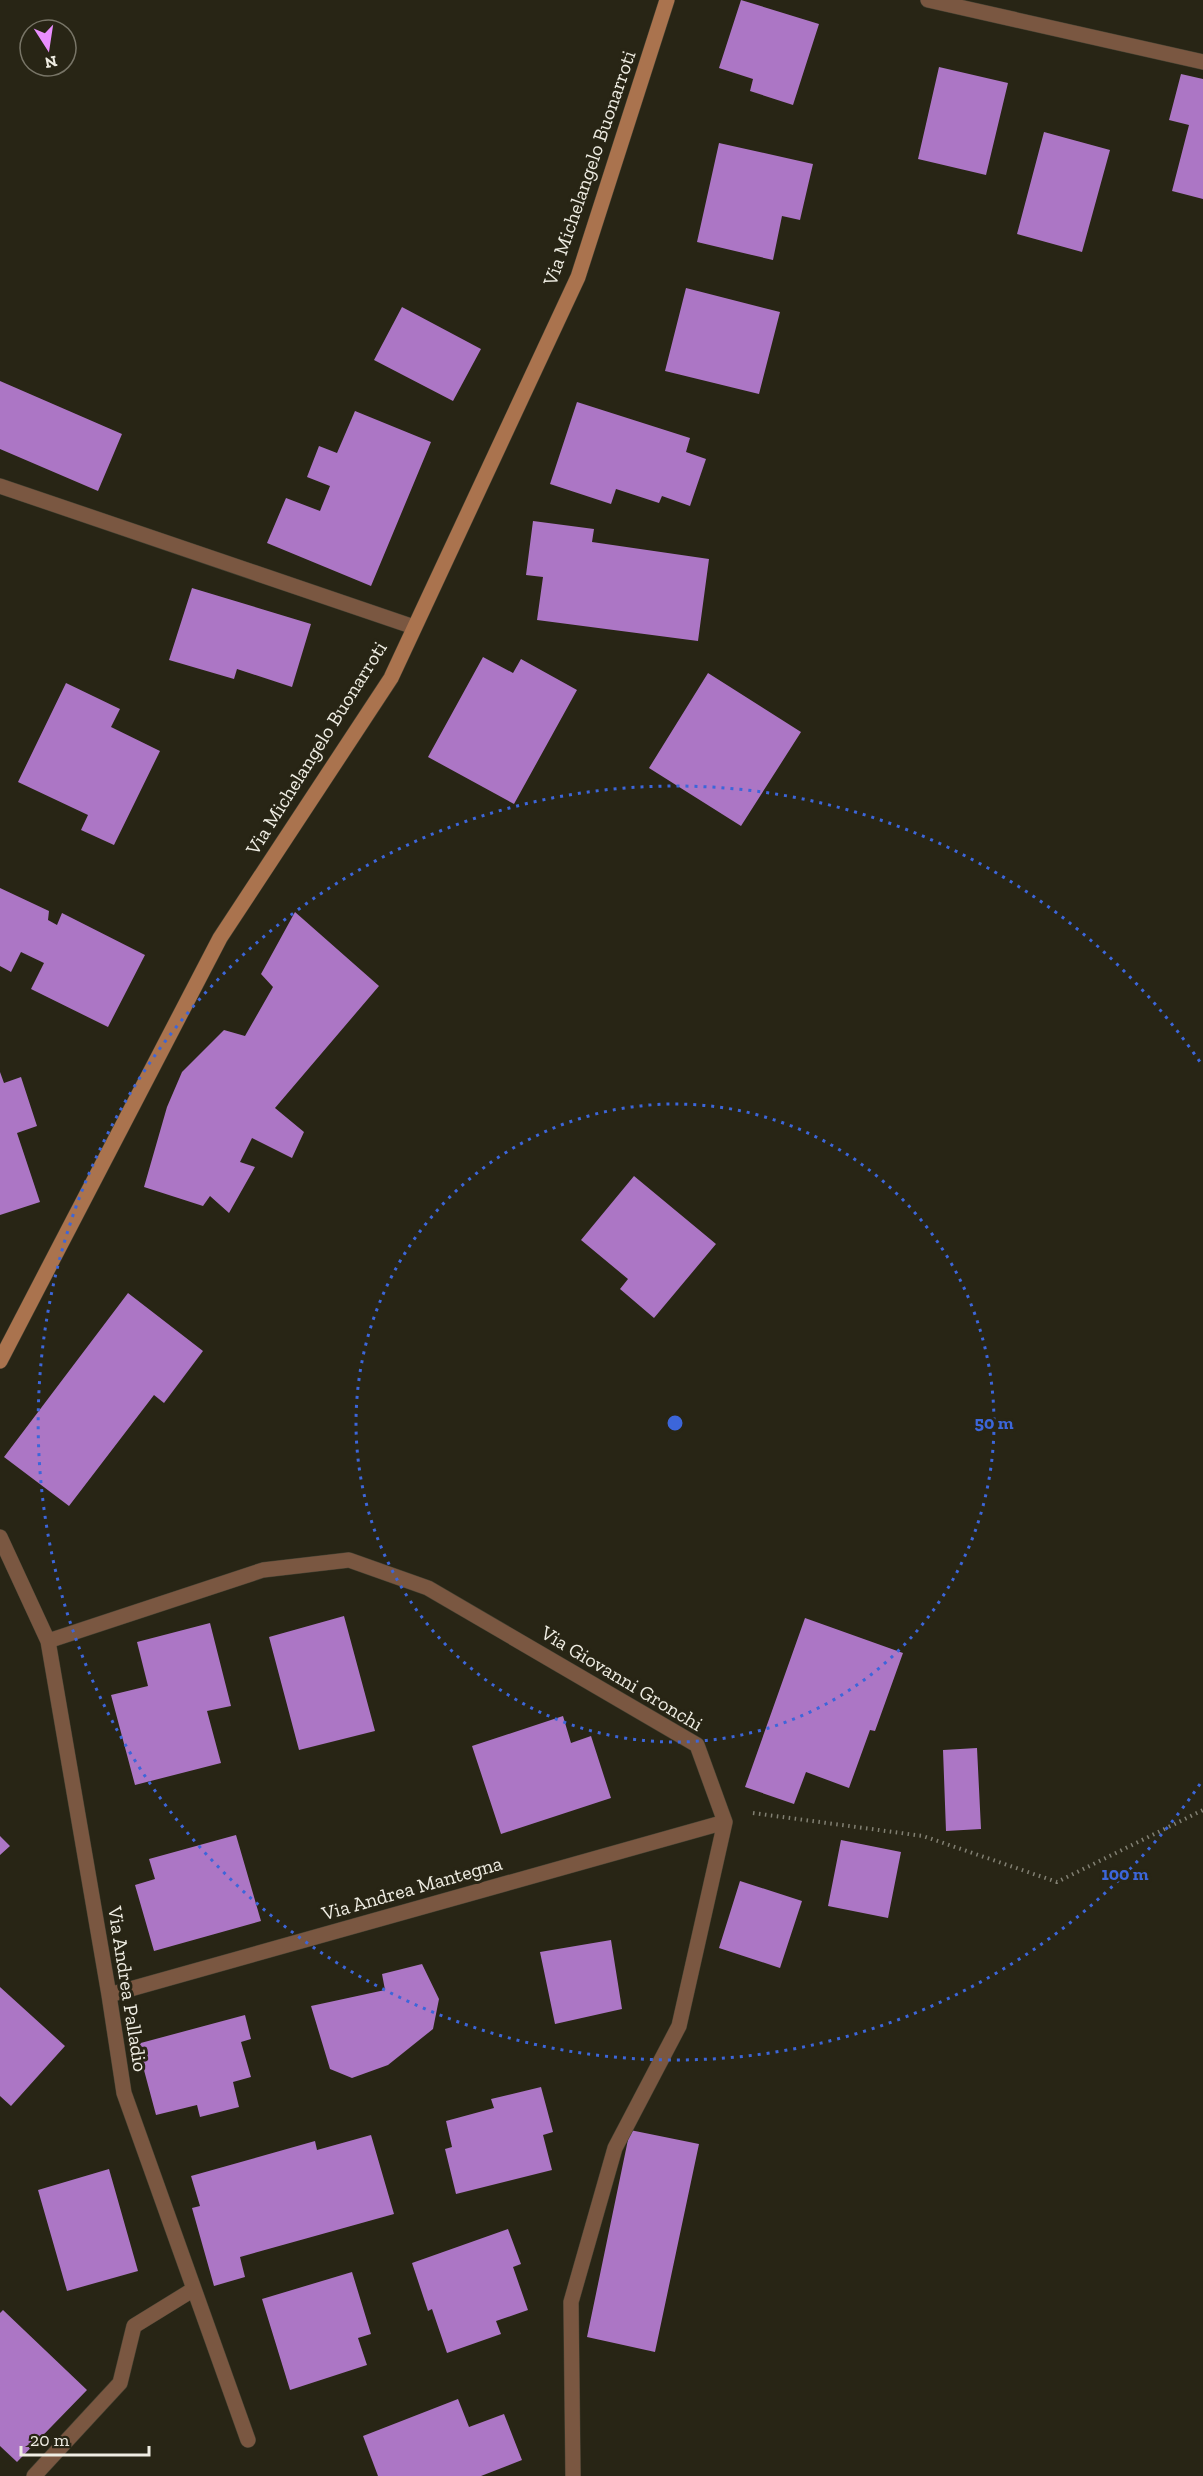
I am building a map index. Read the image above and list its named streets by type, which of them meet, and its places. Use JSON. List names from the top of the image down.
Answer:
{
  "streets": {
    "street": [
      "Via Michelangelo Buonarroti",
      "Via Giovanni Gronchi",
      "Via Andrea Mantegna",
      "Via Andrea Palladio"
    ]
  },
  "crossings": [
    ["Via Giovanni Gronchi", "Via Andrea Mantegna"],
    ["Via Giovanni Gronchi", "Via Andrea Palladio"],
    ["Via Andrea Mantegna", "Via Andrea Palladio"]
  ],
  "scale_bar": "20 m",
  "north": "bottom",
  "rings": ["50 m", "100 m"]
}
